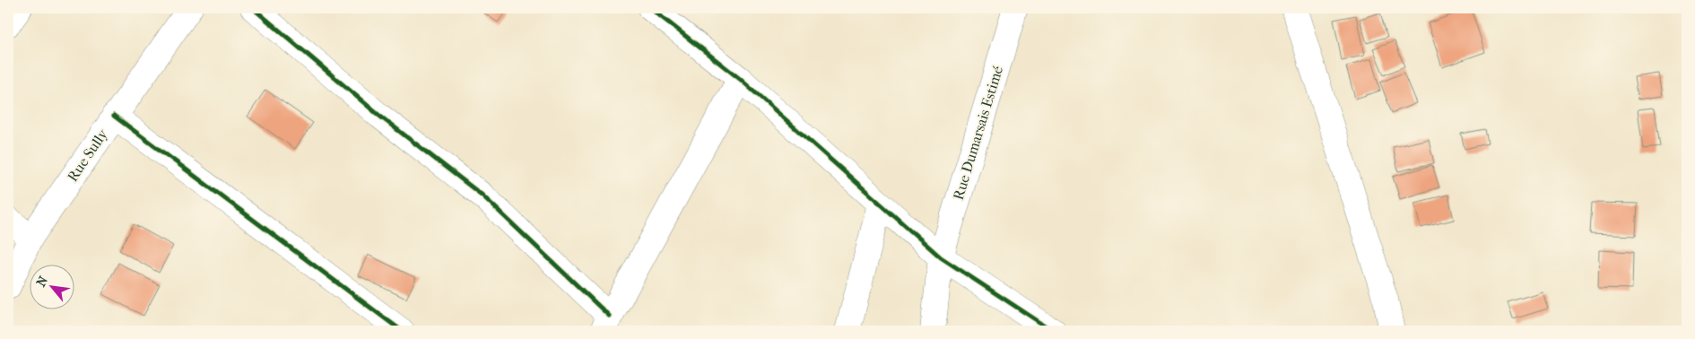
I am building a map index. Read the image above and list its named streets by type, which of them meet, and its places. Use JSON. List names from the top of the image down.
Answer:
{
  "streets": {
    "street": ["Rue Dumarsais Estimé", "Rue Sully"]
  },
  "north": "top left"
}
